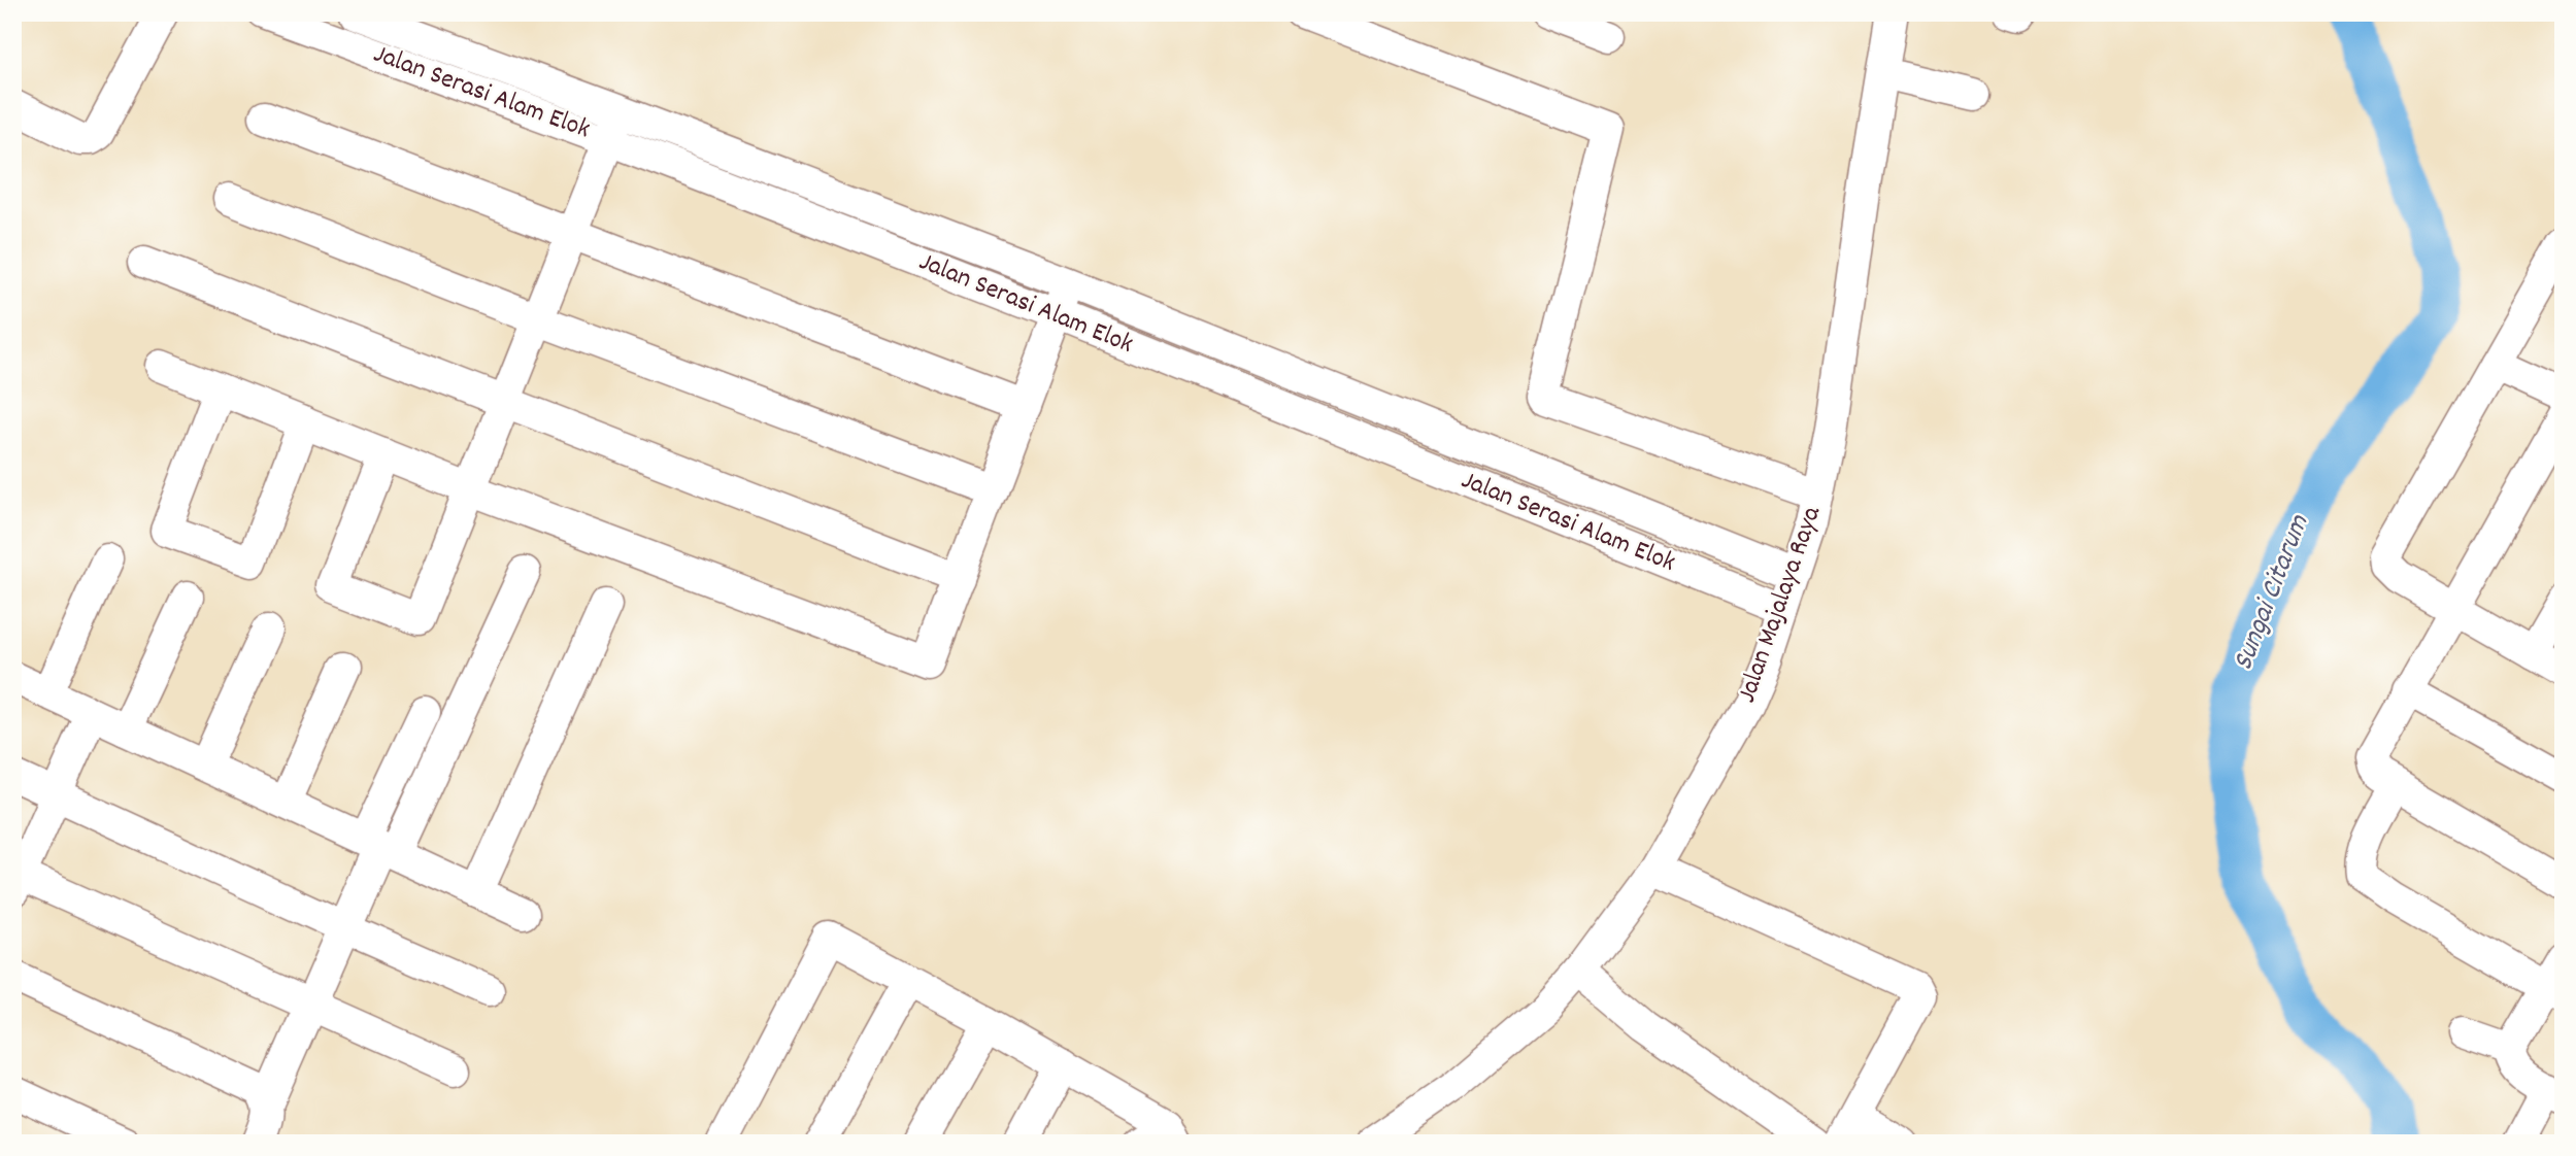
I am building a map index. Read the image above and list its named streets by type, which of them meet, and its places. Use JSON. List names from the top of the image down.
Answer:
{
  "streets": {
    "street": ["Jalan Serasi Alam Elok", "Jalan Majalaya Raya"]
  },
  "crossings": [
    ["Jalan Serasi Alam Elok", "Jalan Majalaya Raya"]
  ],
  "water": ["Sungai Citarum"]
}
